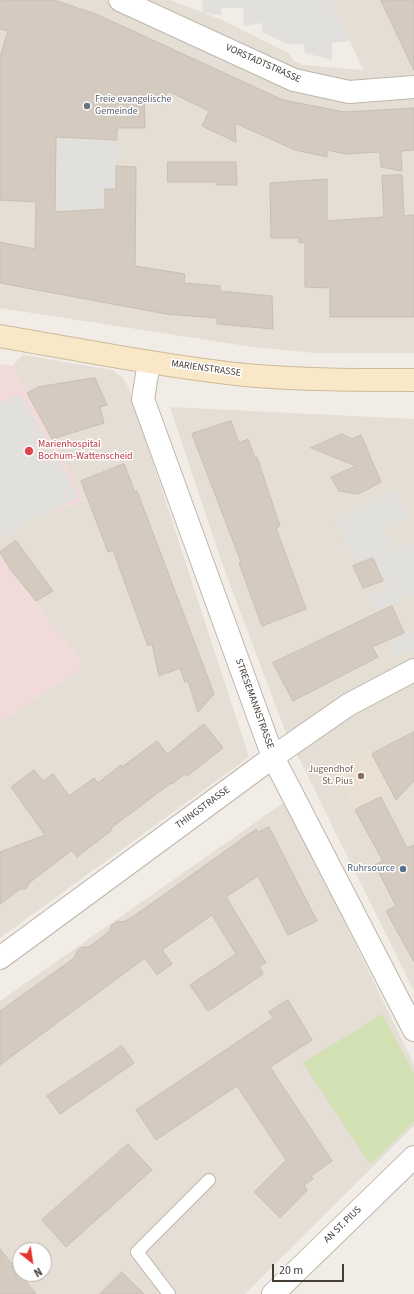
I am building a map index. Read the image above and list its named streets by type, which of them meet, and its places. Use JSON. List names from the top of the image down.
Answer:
{
  "streets": {
    "main road": ["MARIENSTRASSE"],
    "street": [
      "VORSTADTSTRASSE",
      "STRESEMANNSTRASSE",
      "THINGSTRASSE",
      "AN ST. PIUS"
    ]
  },
  "crossings": [
    ["MARIENSTRASSE", "STRESEMANNSTRASSE"],
    ["STRESEMANNSTRASSE", "THINGSTRASSE"]
  ],
  "places": [
    "Freie evangelische Gemeinde",
    "Marienhospital Bochum-Wattenscheid",
    "Jugendhof St. Pius",
    "Ruhrsource"
  ],
  "scale_bar": "20 m",
  "north": "bottom right"
}
